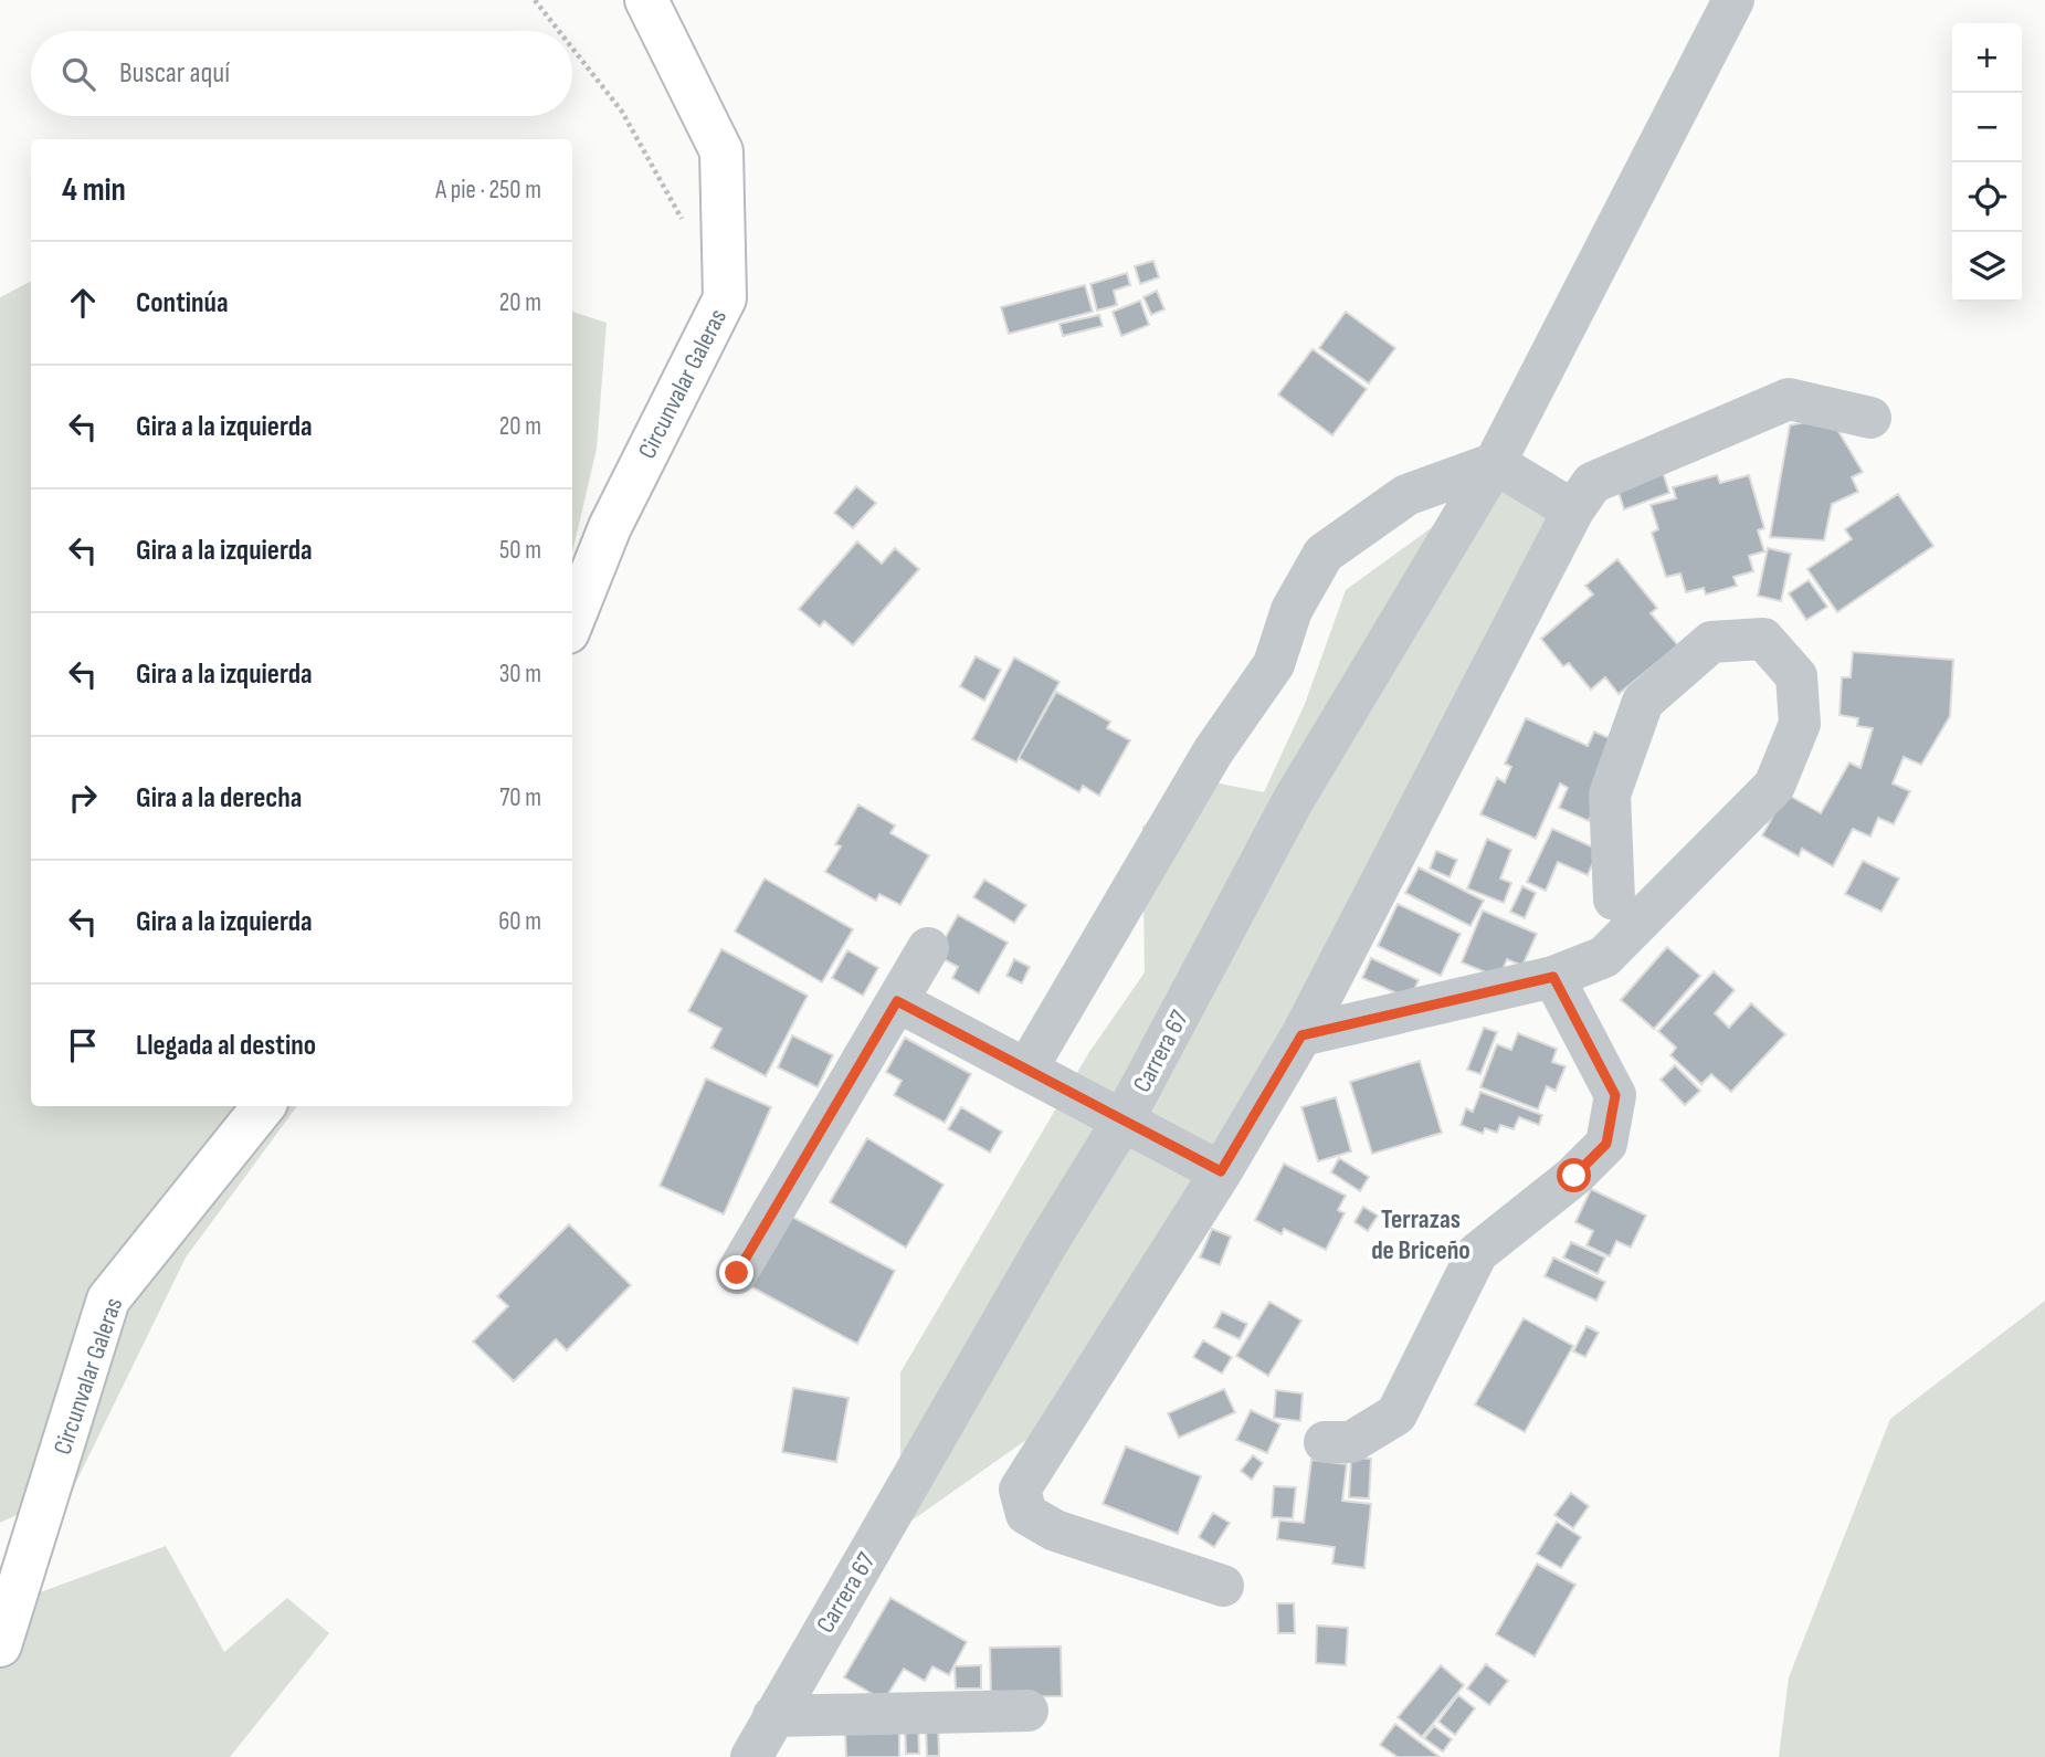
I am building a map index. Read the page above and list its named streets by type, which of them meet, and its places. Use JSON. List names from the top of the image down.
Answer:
{
  "streets": {
    "main road": ["Circunvalar Galeras"],
    "street": ["Carrera 67"]
  },
  "districts": ["Terrazas de Briceño"],
  "page": {
    "map_buttons": ["+", "−"],
    "search": "Buscar aquí",
    "heading": ["4 min", "A pie · 250 m"],
    "list": [
      ["Continúa", "20 m"],
      ["Gira a la izquierda", "20 m"],
      ["Gira a la izquierda", "50 m"],
      ["Gira a la izquierda", "30 m"],
      ["Gira a la derecha", "70 m"],
      ["Gira a la izquierda", "60 m"],
      "Llegada al destino"
    ]
  }
}
